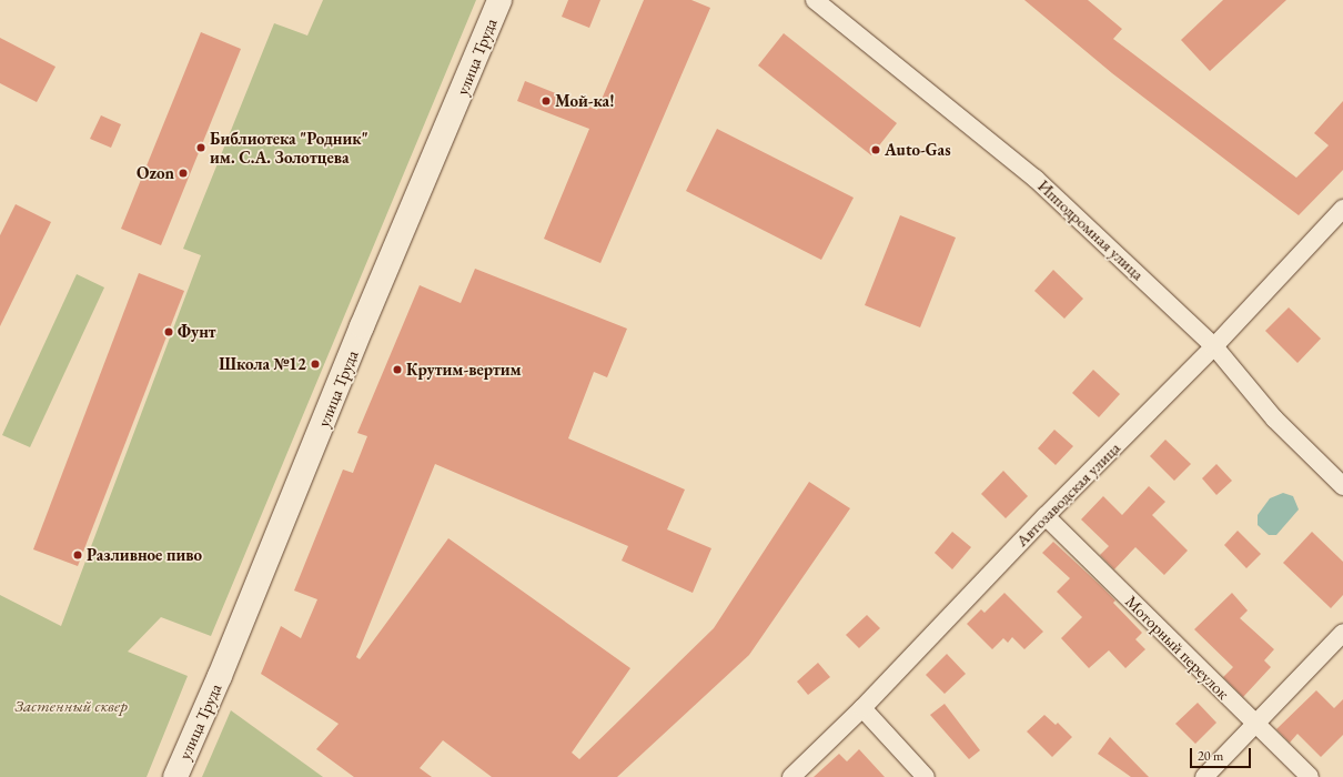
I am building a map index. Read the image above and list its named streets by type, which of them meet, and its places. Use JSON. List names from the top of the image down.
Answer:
{
  "streets": {
    "main road": ["улица Труда"],
    "street": ["Ипподромная улица", "Автозаводская улица", "Моторный переулок"]
  },
  "crossings": [
    ["Ипподромная улица", "Автозаводская улица"],
    ["Автозаводская улица", "Моторный переулок"]
  ],
  "parks": ["Застенный сквер"],
  "places": [
    "Мой-ка!",
    "Библиотека \"Родник\" им. С.А. Золотцева",
    "Auto-Gas",
    "Ozon",
    "Фунт",
    "Школа №12",
    "Крутим-вертим",
    "Разливное пиво"
  ],
  "scale_bar": "20 m"
}
